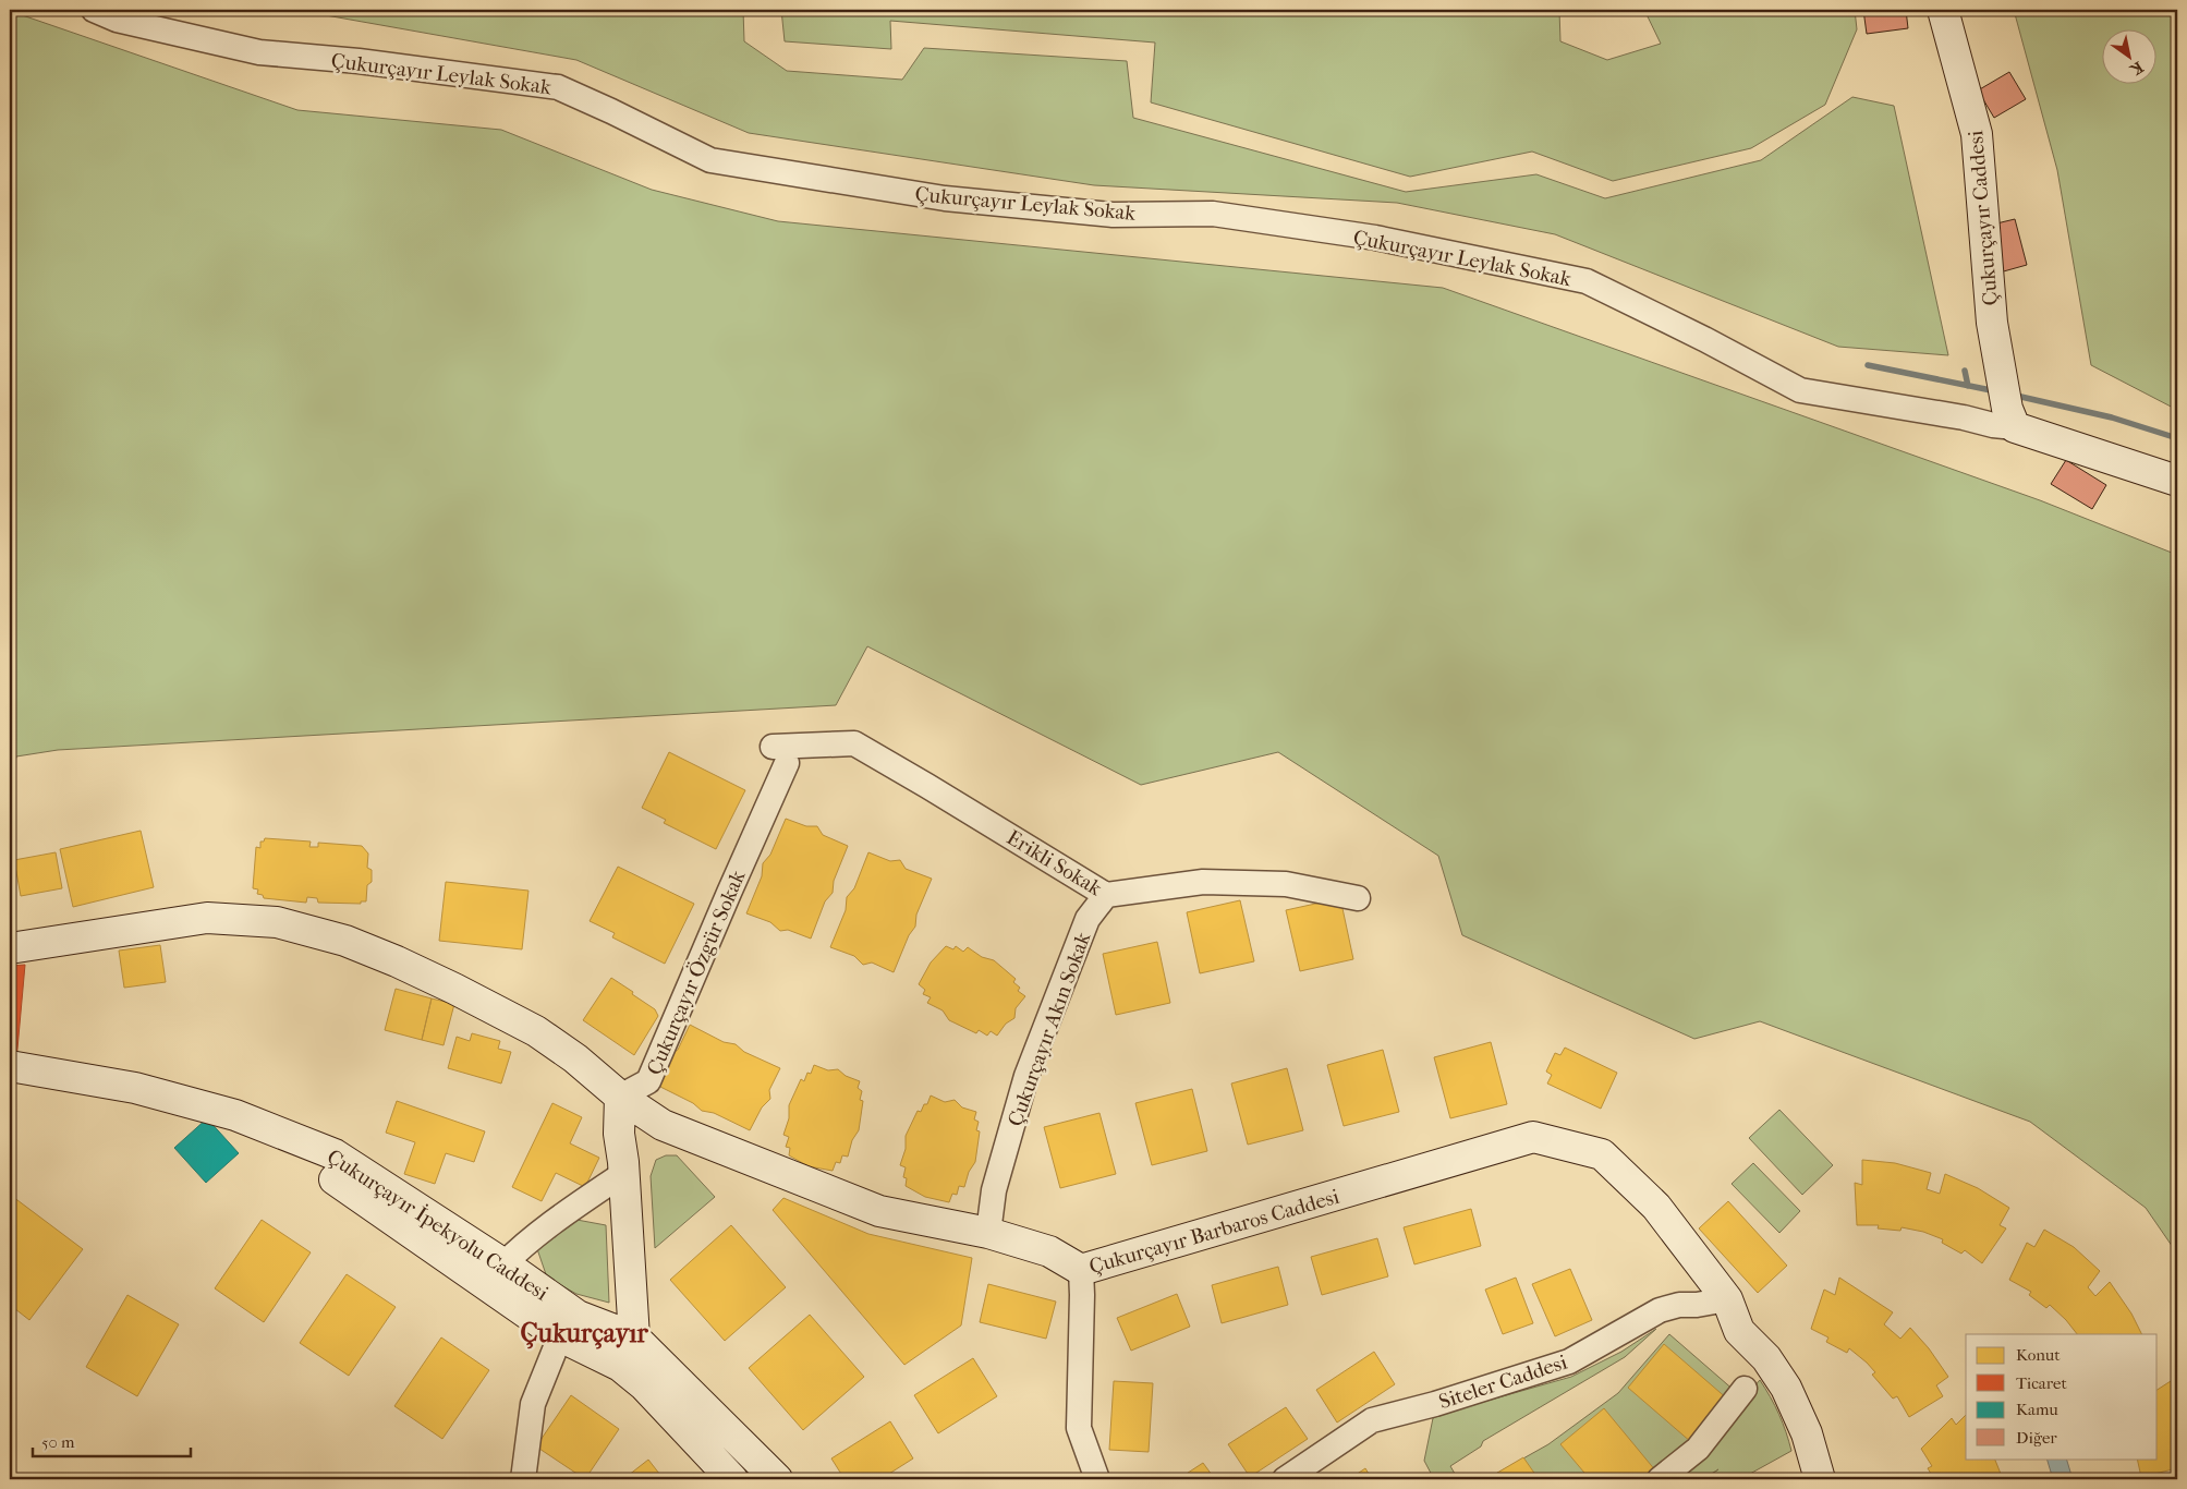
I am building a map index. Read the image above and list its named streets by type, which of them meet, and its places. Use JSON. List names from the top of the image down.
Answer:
{
  "streets": {
    "street": [
      "Çukurçayır Leylak Sokak",
      "Çukurçayır Caddesi",
      "Erikli Sokak",
      "Çukurçayır Özgür Sokak",
      "Çukurçayır Akın Sokak",
      "Çukurçayır İpekyolu Caddesi",
      "Çukurçayır Barbaros Caddesi",
      "Siteler Caddesi"
    ]
  },
  "crossings": [
    ["Çukurçayır Leylak Sokak", "Çukurçayır Caddesi"],
    ["Erikli Sokak", "Çukurçayır Özgür Sokak"],
    ["Erikli Sokak", "Çukurçayır Akın Sokak"],
    ["Çukurçayır Özgür Sokak", "Çukurçayır Barbaros Caddesi"],
    ["Çukurçayır Akın Sokak", "Çukurçayır Barbaros Caddesi"],
    ["Çukurçayır Barbaros Caddesi", "Siteler Caddesi"]
  ],
  "districts": ["Çukurçayır"],
  "legend": [
    "Konut",
    "Ticaret",
    "Kamu",
    "Diğer"
  ],
  "scale_bar": "50 m",
  "north": "bottom right"
}
